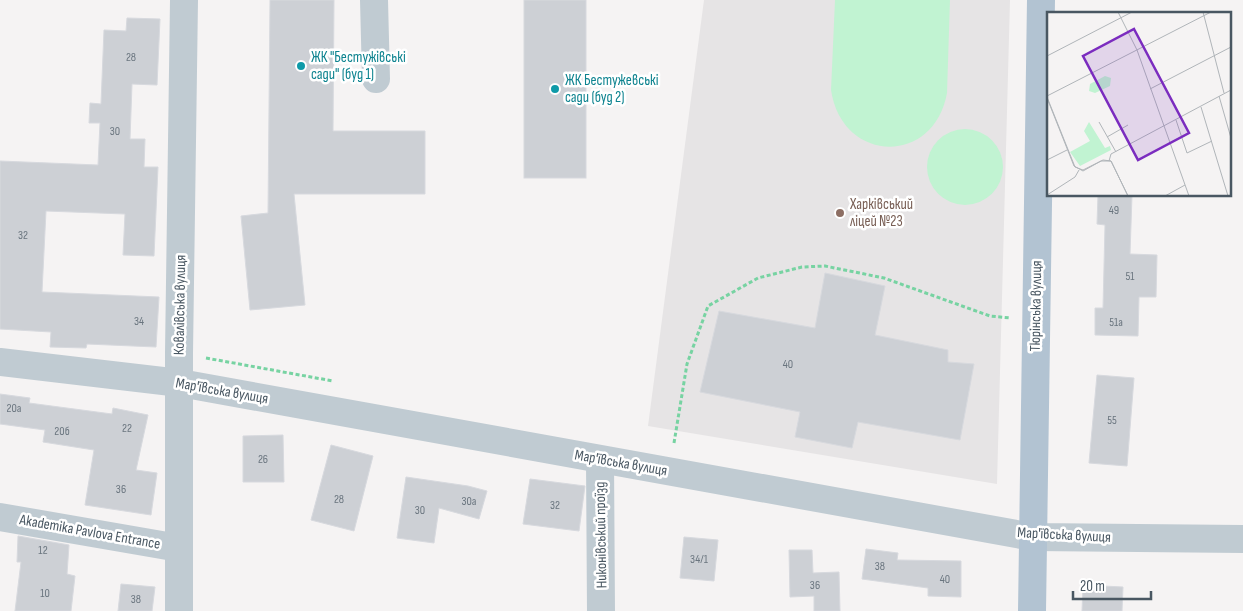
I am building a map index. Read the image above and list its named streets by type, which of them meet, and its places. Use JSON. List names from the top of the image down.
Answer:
{
  "streets": {
    "main road": ["Тюрінська вулиця"],
    "street": [
      "Ковалівська вулиця",
      "Мар'ївська вулиця",
      "Akademika Pavlova Entrance",
      "Никонівський проїзд"
    ]
  },
  "crossings": [
    ["Ковалівська вулиця", "Мар'ївська вулиця"],
    ["Ковалівська вулиця", "Akademika Pavlova Entrance"],
    ["Тюрінська вулиця", "Мар'ївська вулиця"],
    ["Мар'ївська вулиця", "Никонівський проїзд"]
  ],
  "places": ["ЖК \"Бестужівські сади\" (буд 1)", "ЖК Бестужевські сади (буд 2)", "Харківський ліцей №23"],
  "house_numbers": [
    "28",
    "30",
    "49",
    "32",
    "51",
    "34",
    "51а",
    "40",
    "20а",
    "55",
    "22",
    "20б",
    "26",
    "36",
    "28",
    "30а",
    "32",
    "30",
    "12",
    "34/1",
    "38",
    "40",
    "36",
    "10",
    "38"
  ],
  "scale_bar": "20 m"
}
